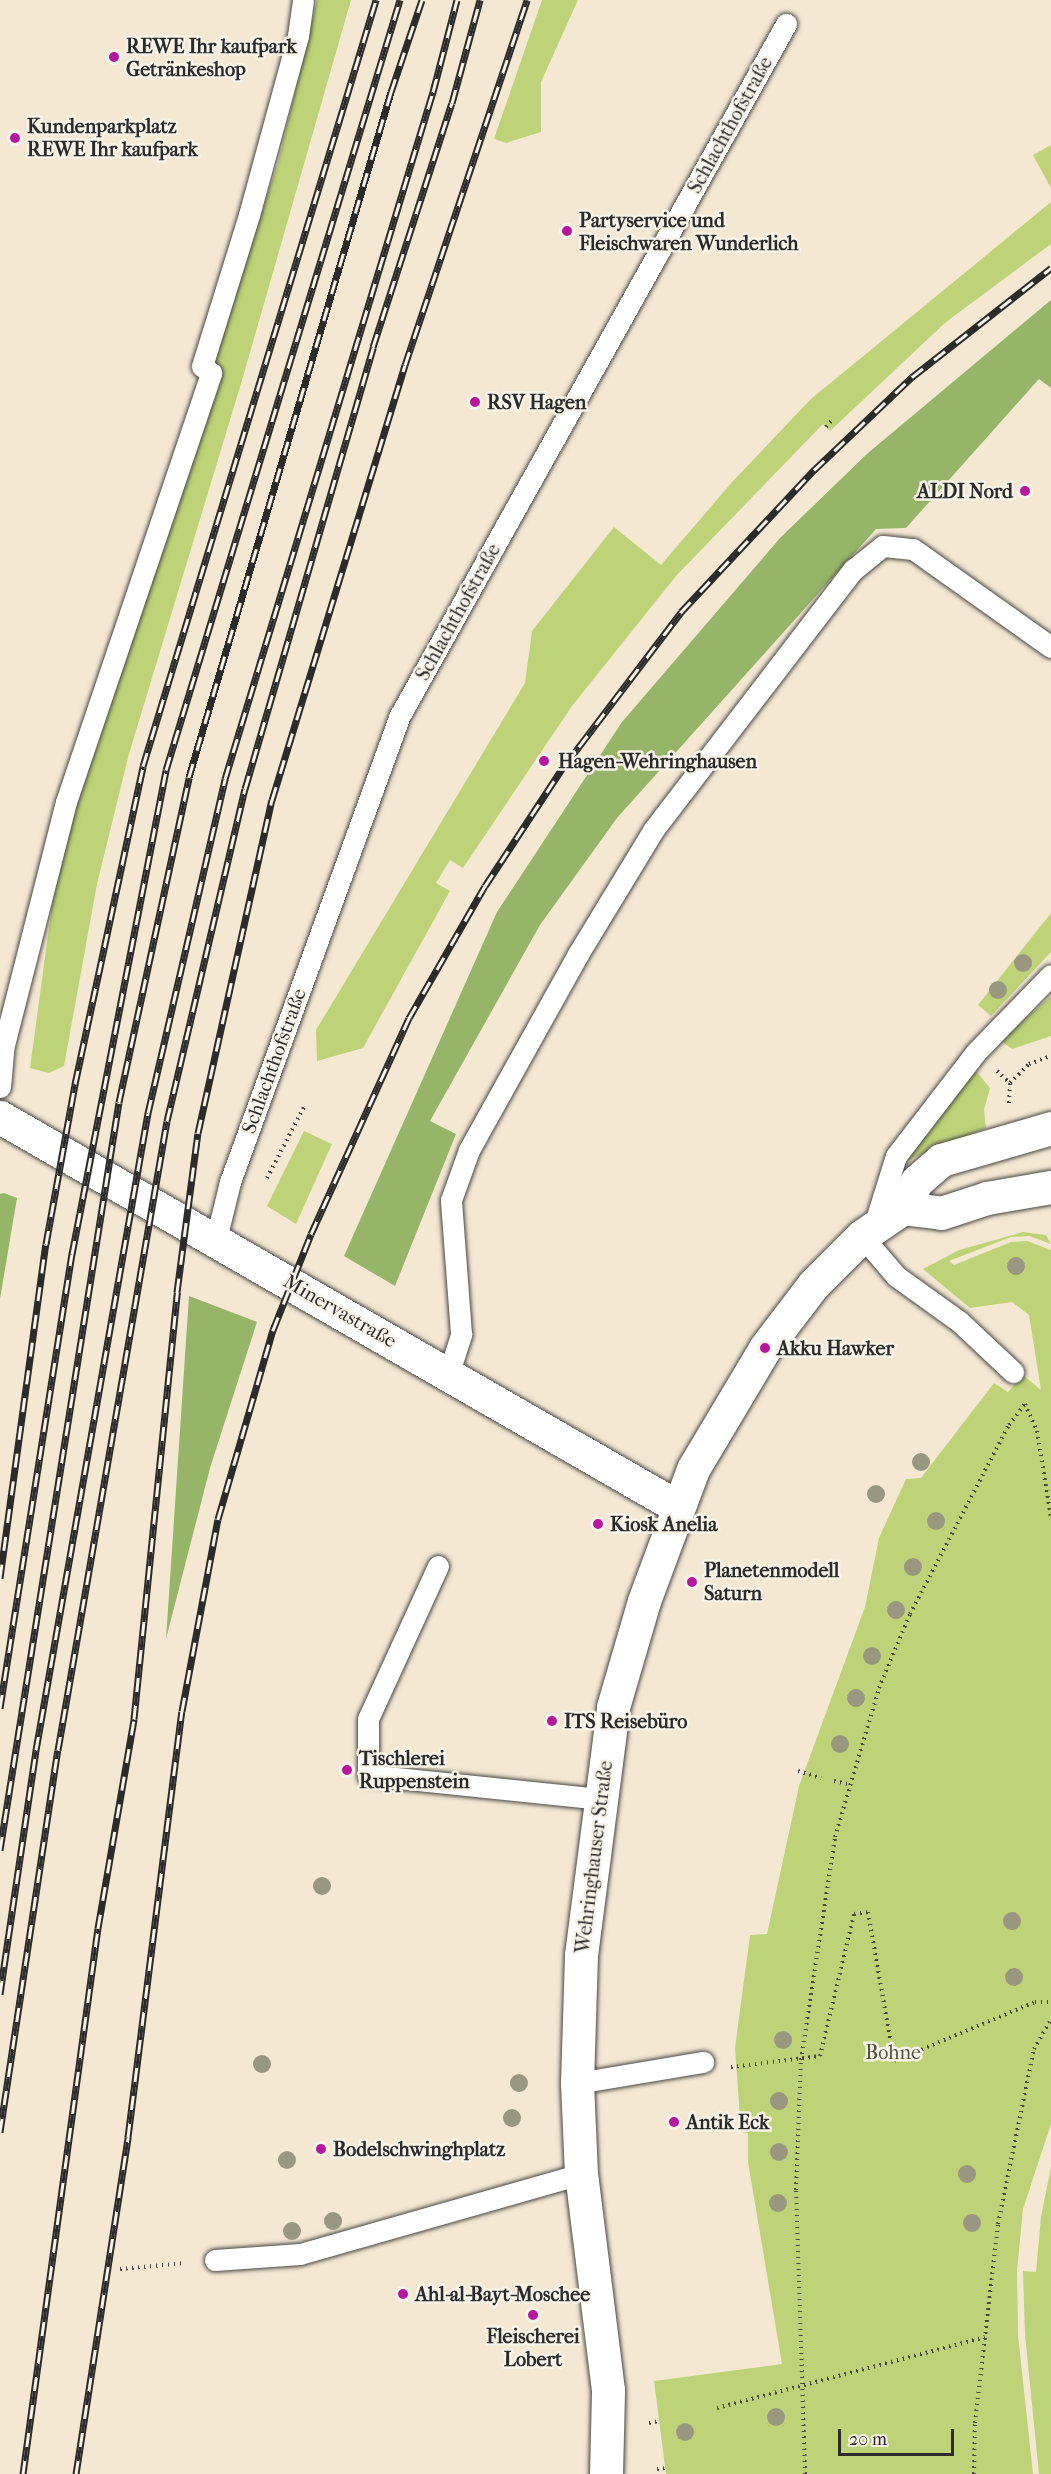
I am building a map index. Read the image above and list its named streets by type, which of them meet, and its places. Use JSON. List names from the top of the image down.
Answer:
{
  "streets": {
    "street": ["Minervastraße", "Wehringhauser Straße"],
    "lane": ["Schlachthofstraße"]
  },
  "crossings": [
    ["Schlachthofstraße", "Minervastraße"],
    ["Minervastraße", "Wehringhauser Straße"]
  ],
  "parks": ["Bohne"],
  "places": [
    "REWE Ihr kaufpark Getränkeshop",
    "Kundenparkplatz REWE Ihr kaufpark",
    "Partyservice und Fleischwaren Wunderlich",
    "RSV Hagen",
    "ALDI Nord",
    "Hagen-Wehringhausen",
    "Akku Hawker",
    "Kiosk Anelia",
    "Planetenmodell Saturn",
    "ITS Reisebüro",
    "Tischlerei Ruppenstein",
    "Antik Eck",
    "Bodelschwinghplatz",
    "Ahl-al-Bayt-Moschee",
    "Fleischerei Lobert"
  ],
  "scale_bar": "20 m"
}
